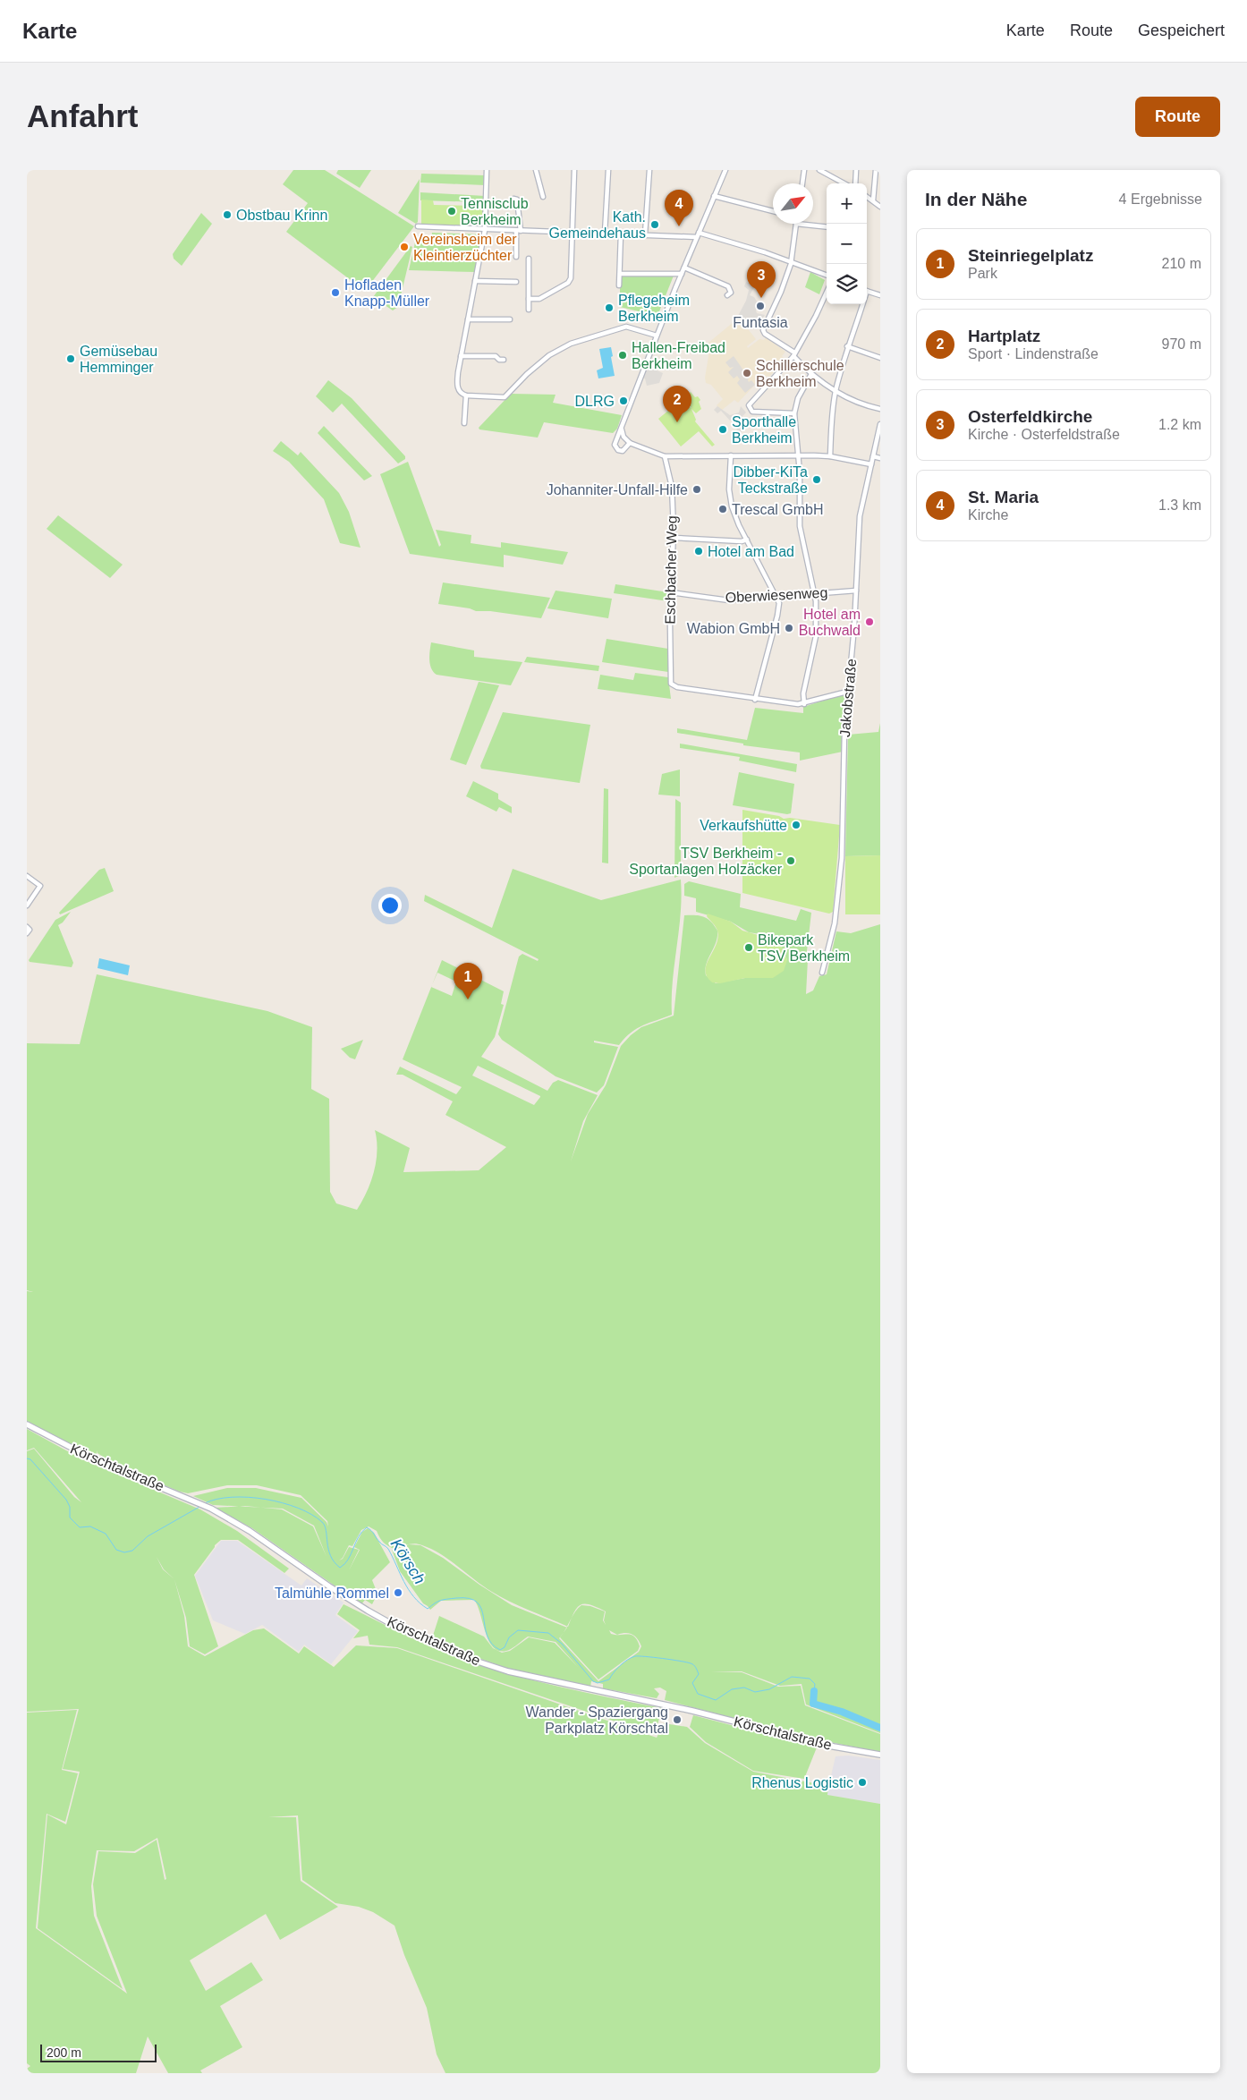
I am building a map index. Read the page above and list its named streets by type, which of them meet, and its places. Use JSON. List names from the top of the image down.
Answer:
{
  "streets": {
    "main road": ["Körschtalstraße"],
    "street": ["Eschbacher Weg", "Oberwiesenweg", "Jakobstraße"]
  },
  "crossings": [
    ["Eschbacher Weg", "Oberwiesenweg"],
    ["Oberwiesenweg", "Jakobstraße"]
  ],
  "water": ["Körsch"],
  "places": [
    "Tennisclub Berkheim",
    "Obstbau Krinn",
    "Kath. Gemeindehaus",
    "Vereinsheim der Kleintierzüchter",
    "Hofladen Knapp-Müller",
    "Funtasia",
    "Pflegeheim Berkheim",
    "Hallen-Freibad Berkheim",
    "Gemüsebau Hemminger",
    "Schillerschule Berkheim",
    "DLRG",
    "Sporthalle Berkheim",
    "Dibber-KiTa Teckstraße",
    "Johanniter-Unfall-Hilfe",
    "Trescal GmbH",
    "Hotel am Bad",
    "Hotel am Buchwald",
    "Wabion GmbH",
    "Verkaufshütte",
    "TSV Berkheim - Sportanlagen Holzäcker",
    "Bikepark TSV Berkheim",
    "Talmühle Rommel",
    "Wander - Spaziergang Parkplatz Körschtal",
    "Rhenus Logistic"
  ],
  "scale_bar": "200 m",
  "north": "top right",
  "page": {
    "header": "Karte",
    "nav": ["Karte", "Route", "Gespeichert"],
    "buttons": "Route",
    "title": "Anfahrt",
    "heading": ["In der Nähe", "4 Ergebnisse"],
    "map_buttons": ["+", "−"],
    "pins": [
      "4",
      "3",
      "2",
      "1"
    ],
    "list": [
      {
        "mark": "1",
        "name": "Steinriegelplatz",
        "note": "Park",
        "value": "210 m"
      },
      {
        "mark": "2",
        "name": "Hartplatz",
        "note": "Sport · Lindenstraße",
        "value": "970 m"
      },
      {
        "mark": "3",
        "name": "Osterfeldkirche",
        "note": "Kirche · Osterfeldstraße",
        "value": "1.2 km"
      },
      {
        "mark": "4",
        "name": "St. Maria",
        "note": "Kirche",
        "value": "1.3 km"
      }
    ],
    "scale": "200 m"
  }
}
